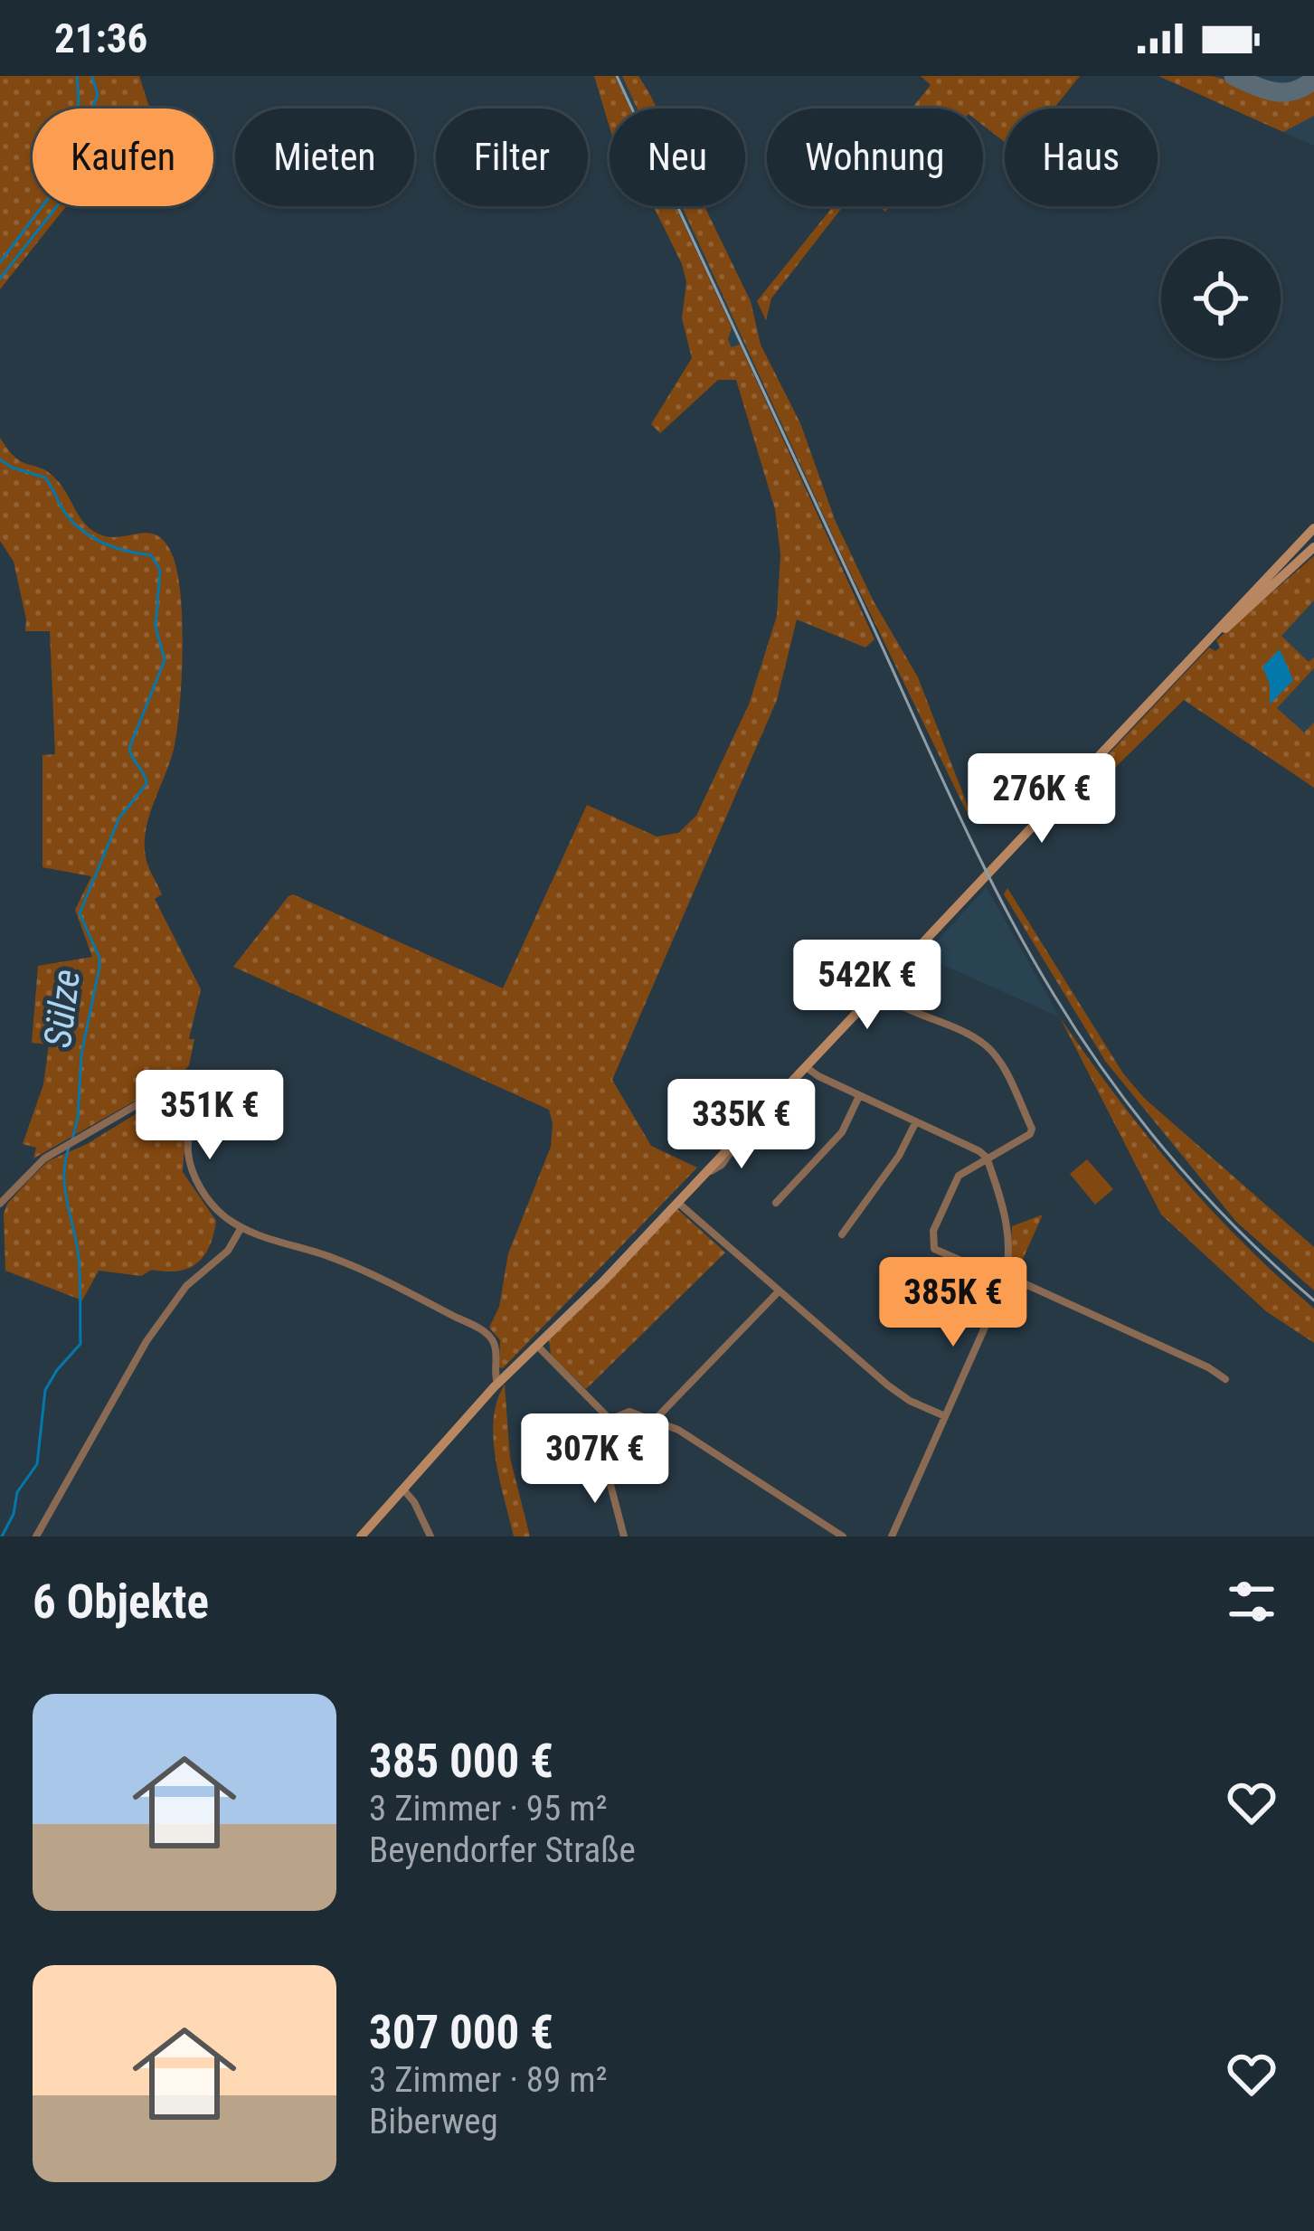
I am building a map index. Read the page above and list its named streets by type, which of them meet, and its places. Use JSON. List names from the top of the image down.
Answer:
{
  "water": ["Sülze"],
  "page": {
    "status": "21:36",
    "chip": [
      "Kaufen",
      "Mieten",
      "Filter",
      "Neu",
      "Wohnung",
      "Haus"
    ],
    "price": [
      "276K €",
      "542K €",
      "351K €",
      "335K €",
      "385K €",
      "307K €"
    ],
    "heading": "6 Objekte",
    "list": [
      {
        "name": "385 000 €",
        "note": "3 Zimmer · 95 m² · Beyendorfer Straße"
      },
      {
        "name": "307 000 €",
        "note": "3 Zimmer · 89 m² · Biberweg"
      }
    ]
  }
}
